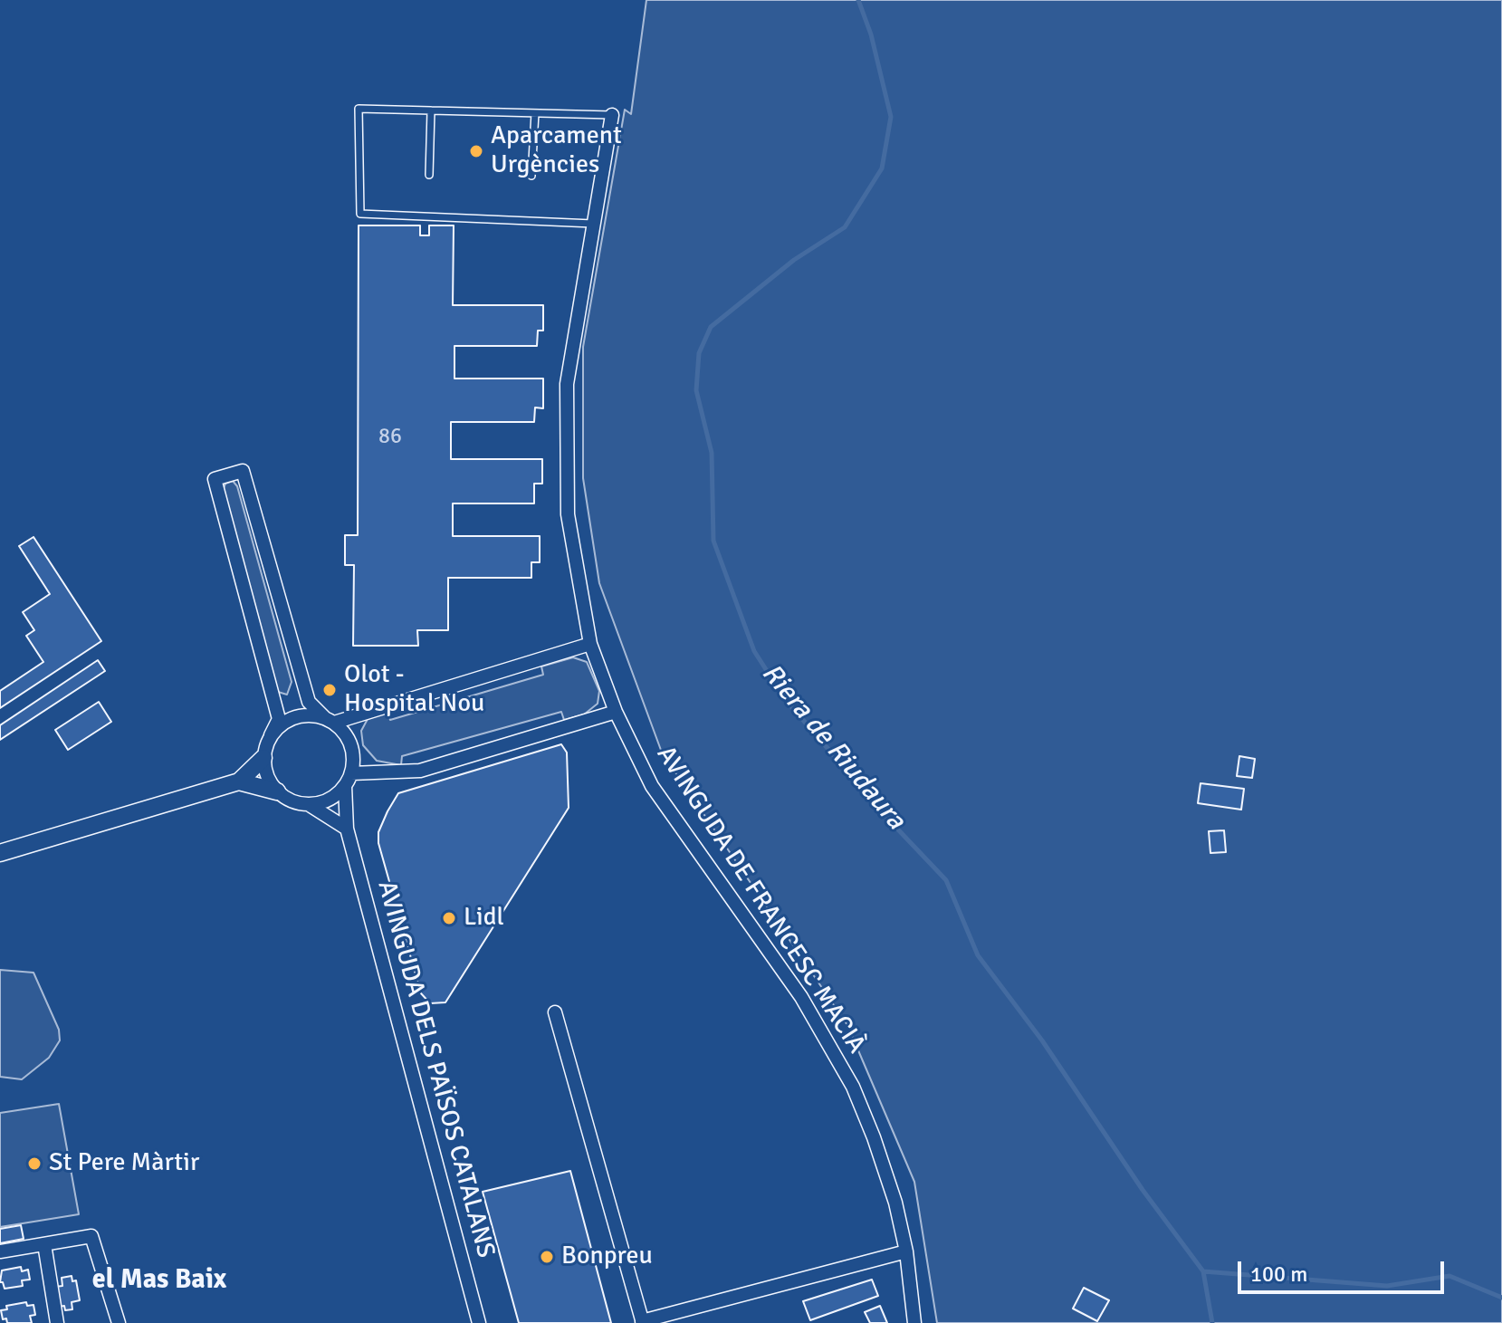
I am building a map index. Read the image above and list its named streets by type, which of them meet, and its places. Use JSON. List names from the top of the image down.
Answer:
{
  "streets": {
    "street": ["AVINGUDA DE FRANCESC MACIÀ", "AVINGUDA DELS PAÏSOS CATALANS"]
  },
  "districts": ["el Mas Baix"],
  "water": ["Riera de Riudaura"],
  "places": [
    "Aparcament Urgències",
    "Olot - Hospital Nou",
    "Lidl",
    "St Pere Màrtir",
    "Bonpreu"
  ],
  "house_numbers": ["86"],
  "scale_bar": "100 m"
}
